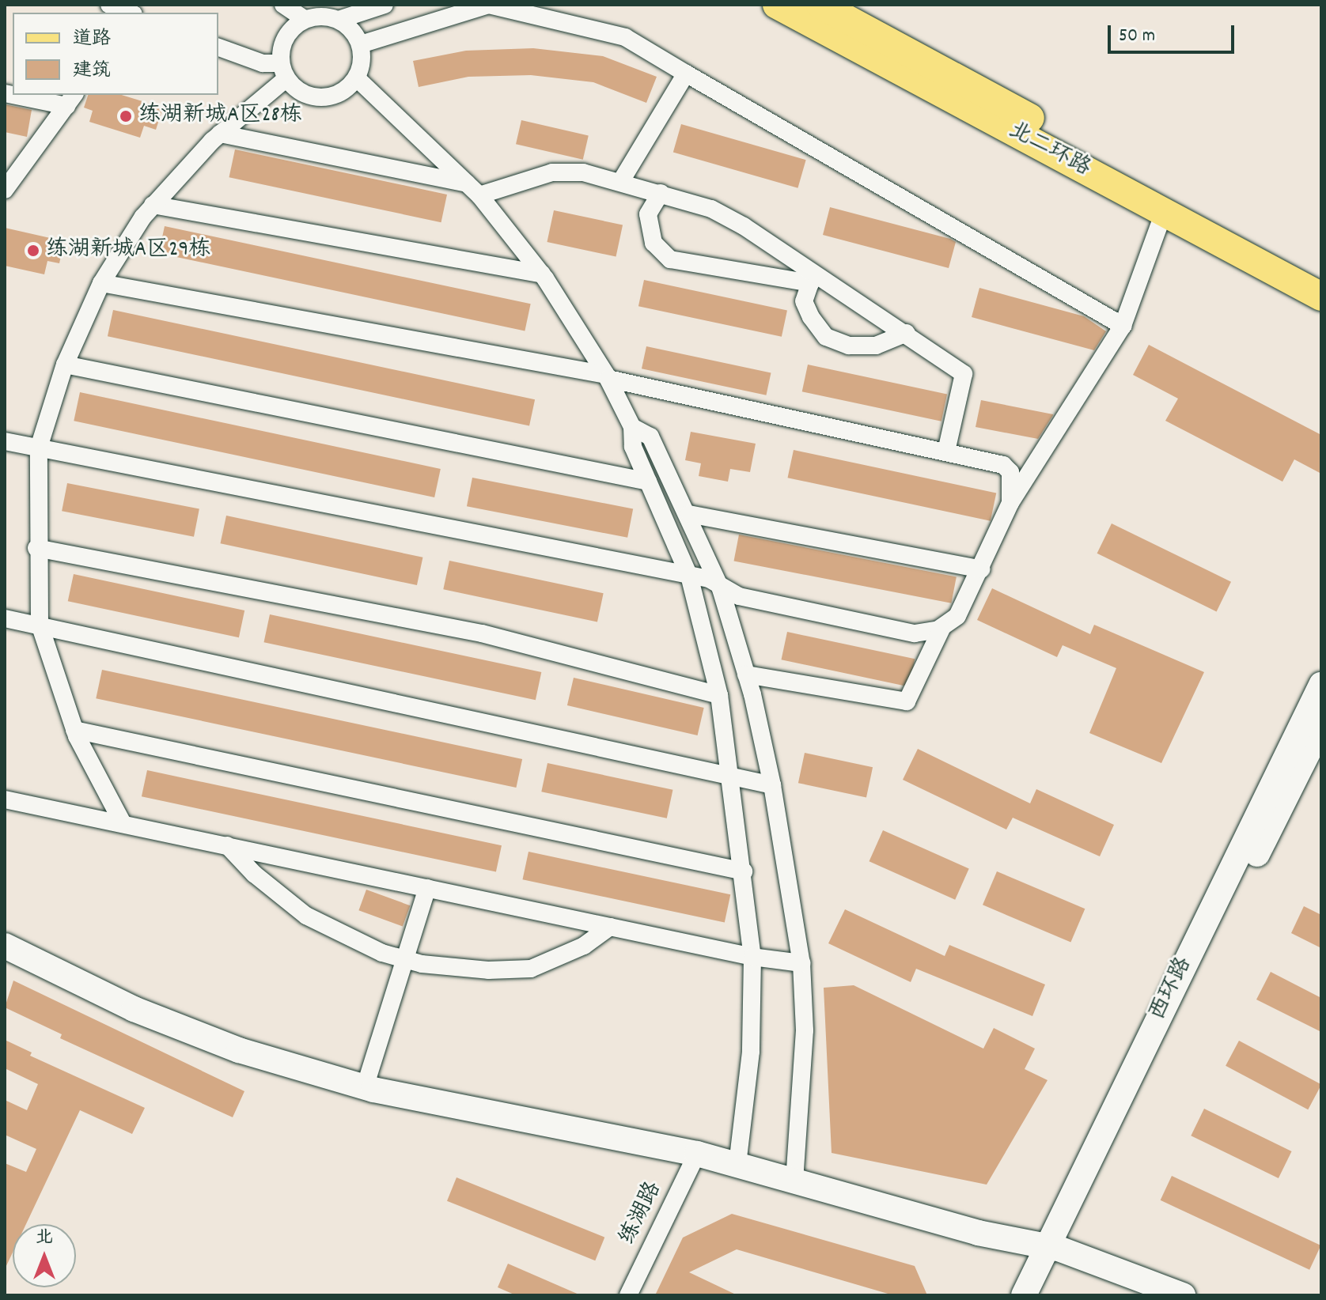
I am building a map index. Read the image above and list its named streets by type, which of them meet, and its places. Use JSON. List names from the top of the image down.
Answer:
{
  "streets": {
    "main road": ["北二环路"],
    "street": ["西环路", "练湖路"]
  },
  "places": ["练湖新城A区28栋", "练湖新城A区29栋"],
  "legend": ["道路", "建筑"],
  "scale_bar": "50 m",
  "north": "top"
}
